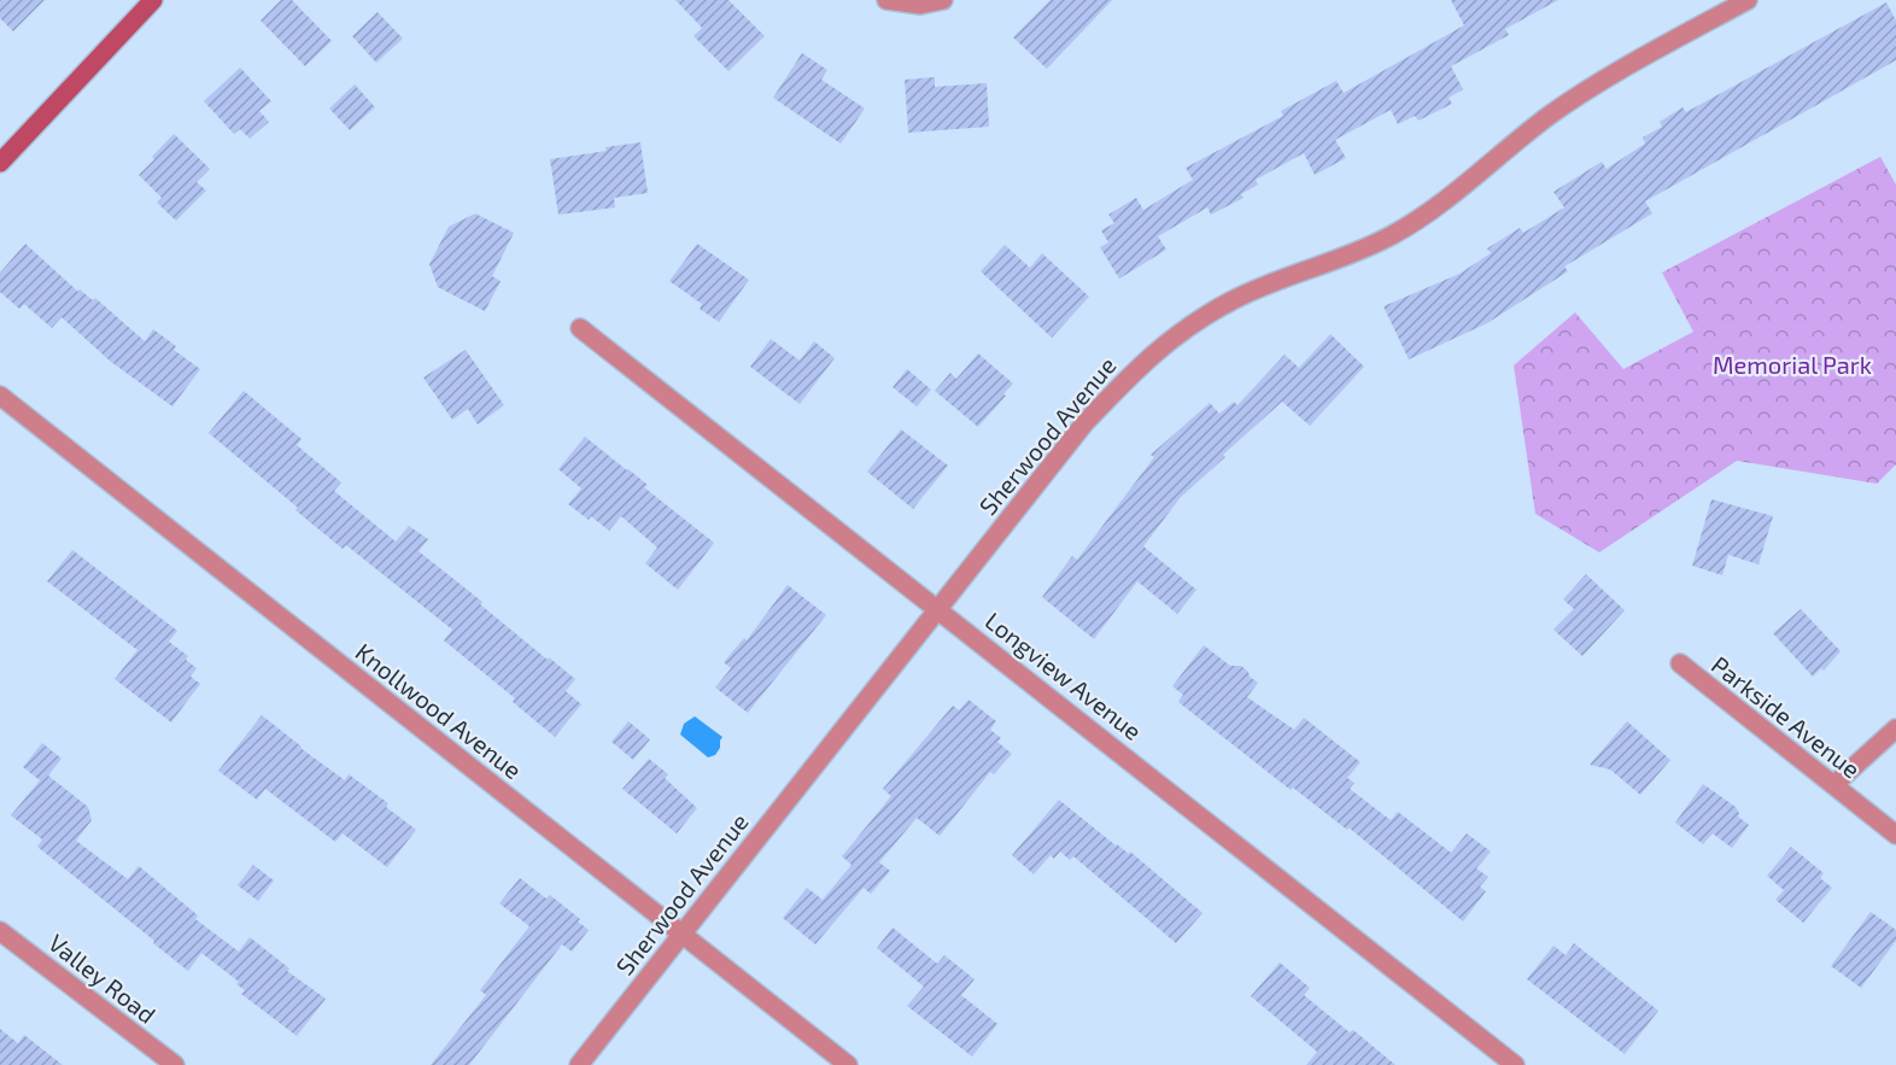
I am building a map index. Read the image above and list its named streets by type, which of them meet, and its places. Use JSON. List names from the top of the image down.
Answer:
{
  "streets": {
    "street": [
      "Sherwood Avenue",
      "Longview Avenue",
      "Knollwood Avenue",
      "Parkside Avenue",
      "Valley Road"
    ]
  },
  "crossings": [
    ["Sherwood Avenue", "Longview Avenue"],
    ["Sherwood Avenue", "Knollwood Avenue"]
  ],
  "parks": ["Memorial Park"]
}
